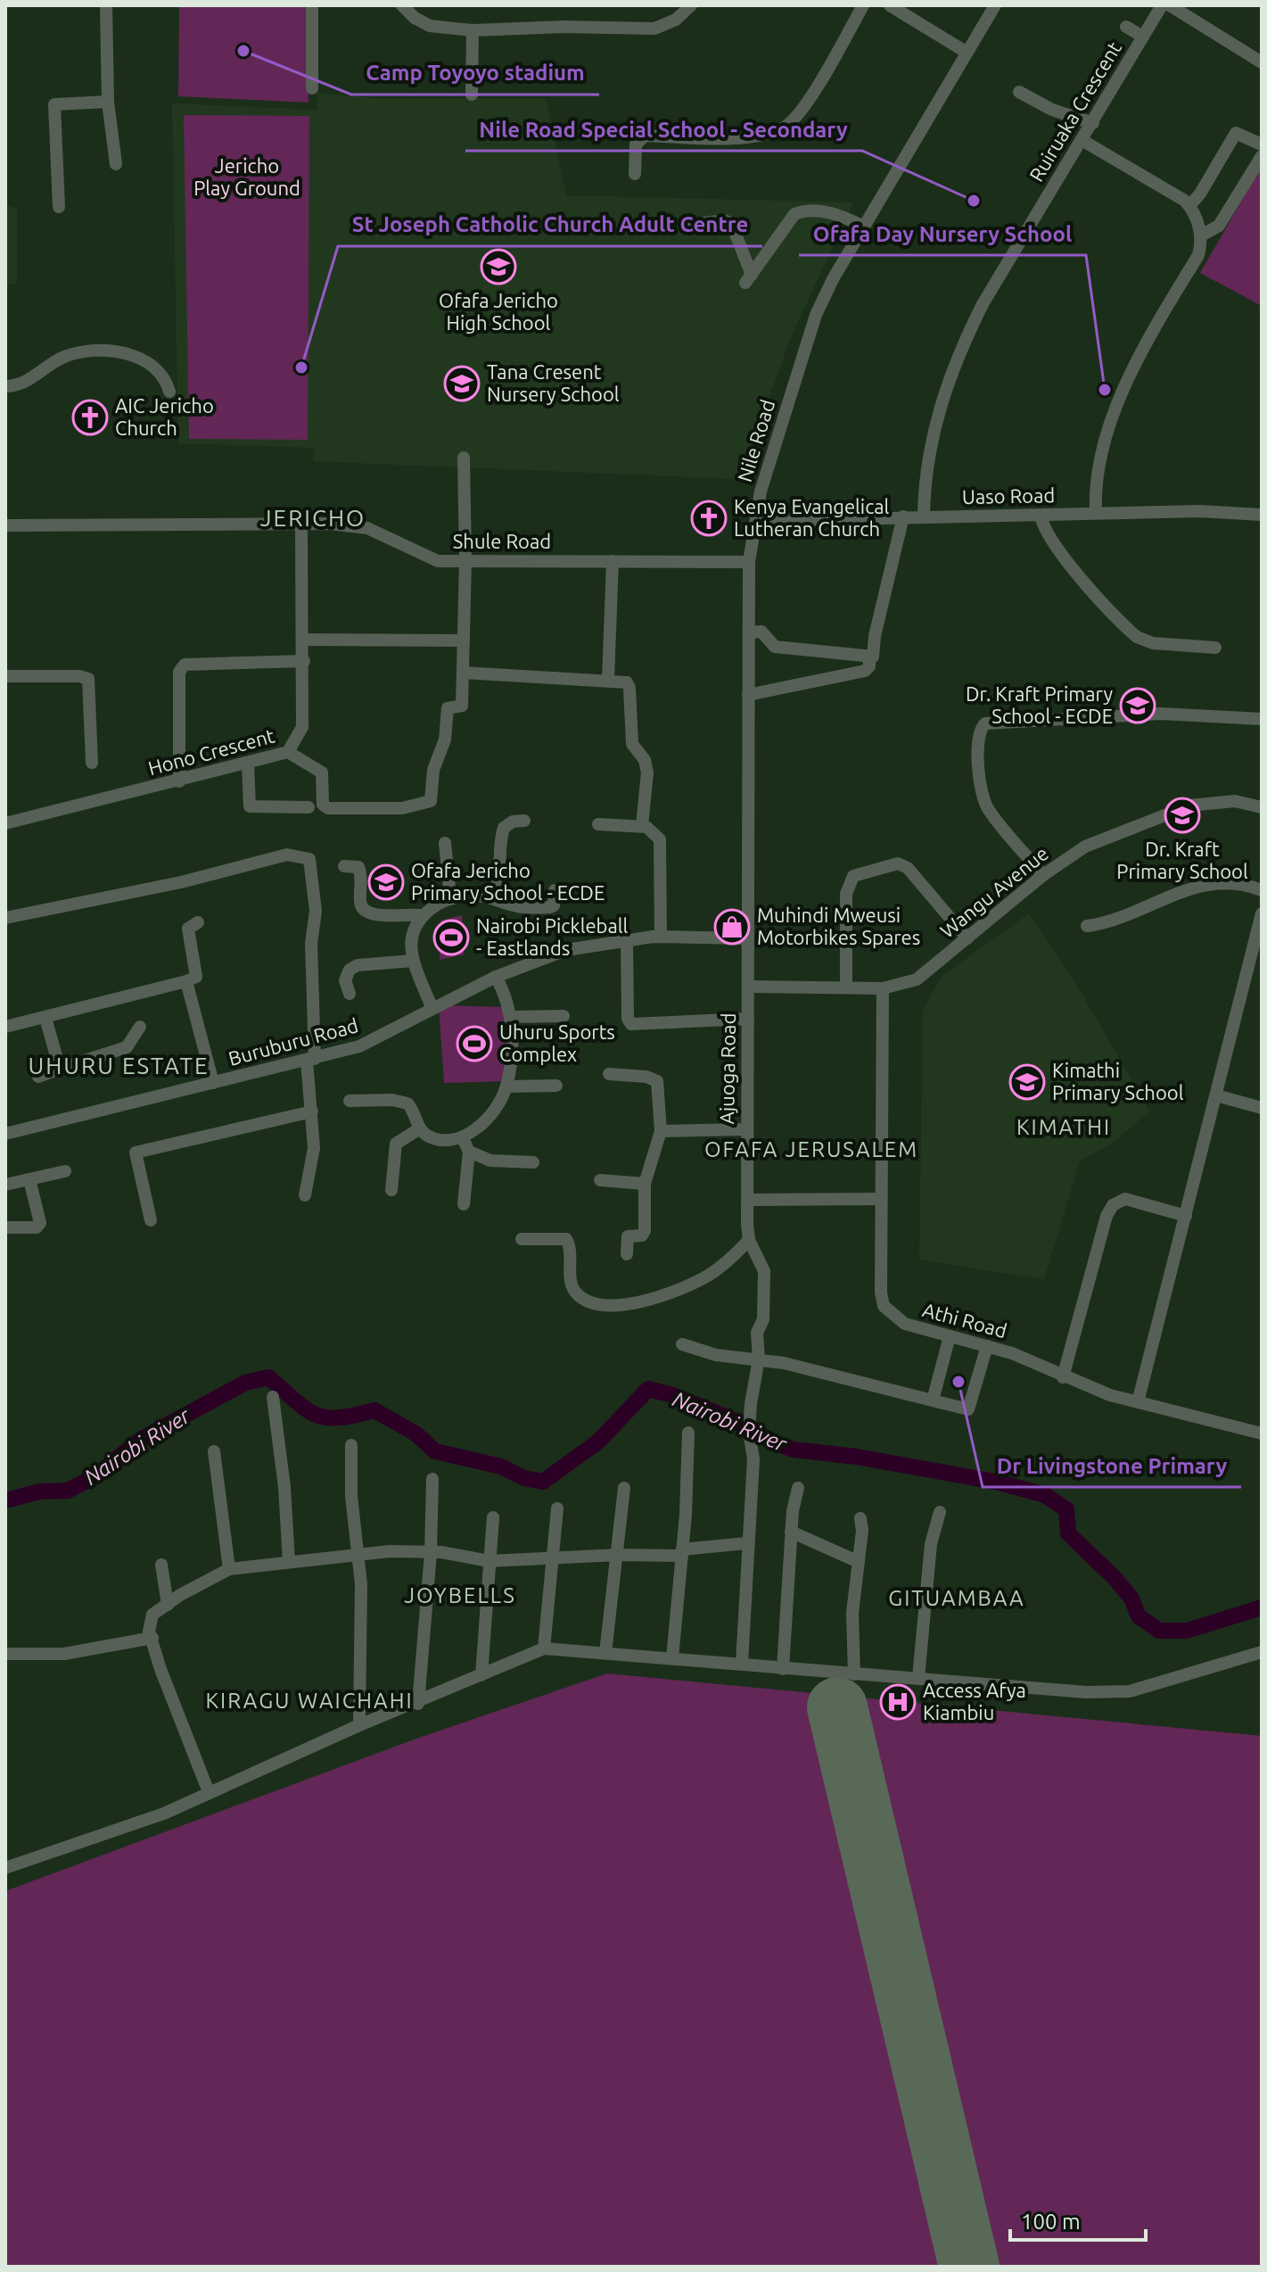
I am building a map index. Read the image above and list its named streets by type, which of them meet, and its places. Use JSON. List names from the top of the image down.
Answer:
{
  "streets": {
    "street": [
      "Ruiruaka Crescent",
      "Nile Road",
      "Uaso Road",
      "Shule Road",
      "Hono Crescent",
      "Wangu Avenue",
      "Buruburu Road",
      "Ajuoga Road",
      "Athi Road"
    ]
  },
  "crossings": [
    ["Ruiruaka Crescent", "Uaso Road"],
    ["Nile Road", "Uaso Road"],
    ["Nile Road", "Shule Road"],
    ["Nile Road", "Buruburu Road"],
    ["Nile Road", "Ajuoga Road"],
    ["Shule Road", "Hono Crescent"],
    ["Wangu Avenue", "Ajuoga Road"],
    ["Wangu Avenue", "Athi Road"],
    ["Buruburu Road", "Ajuoga Road"]
  ],
  "districts": [
    "JERICHO",
    "UHURU ESTATE",
    "KIMATHI",
    "OFAFA JERUSALEM",
    "JOYBELLS",
    "GITUAMBAA",
    "KIRAGU WAICHAHI"
  ],
  "water": ["Nairobi River"],
  "parks": ["Jericho Play Ground"],
  "places": {
    "other": [
      "Camp Toyoyo stadium",
      "Nile Road Special School - Secondary",
      "St Joseph Catholic Church Adult Centre",
      "Ofafa Day Nursery School",
      "Dr Livingstone Primary"
    ],
    "school or university": [
      "Ofafa Jericho High School",
      "Tana Cresent Nursery School",
      "Dr. Kraft Primary School - ECDE",
      "Dr. Kraft Primary School",
      "Ofafa Jericho Primary School - ECDE",
      "Kimathi Primary School"
    ],
    "church": ["AIC Jericho Church", "Kenya Evangelical Lutheran Church"],
    "shop": ["Muhindi Mweusi Motorbikes Spares"],
    "sports": ["Nairobi Pickleball - Eastlands", "Uhuru Sports Complex"],
    "hospital": ["Access Afya Kiambiu"]
  },
  "scale_bar": "100 m"
}
